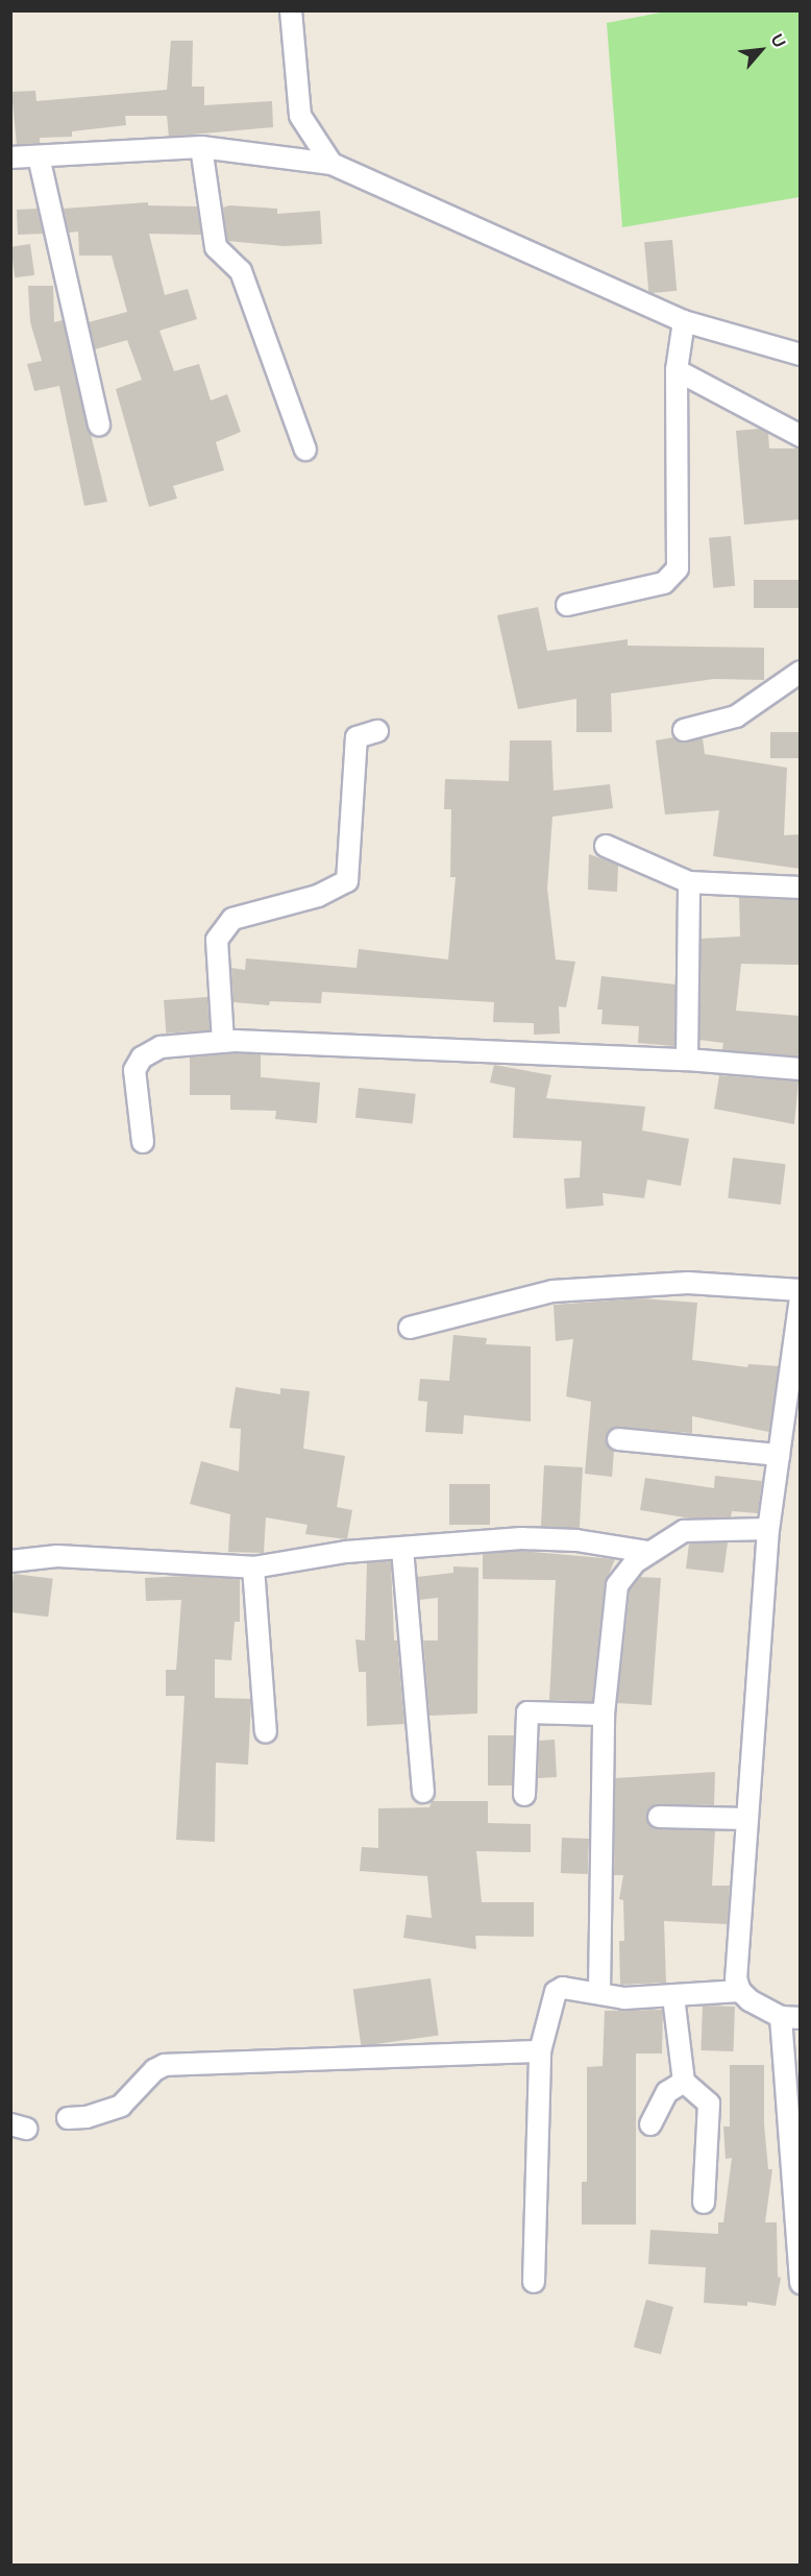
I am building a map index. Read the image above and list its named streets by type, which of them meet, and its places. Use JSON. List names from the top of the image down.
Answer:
{
  "north": "top right"
}
